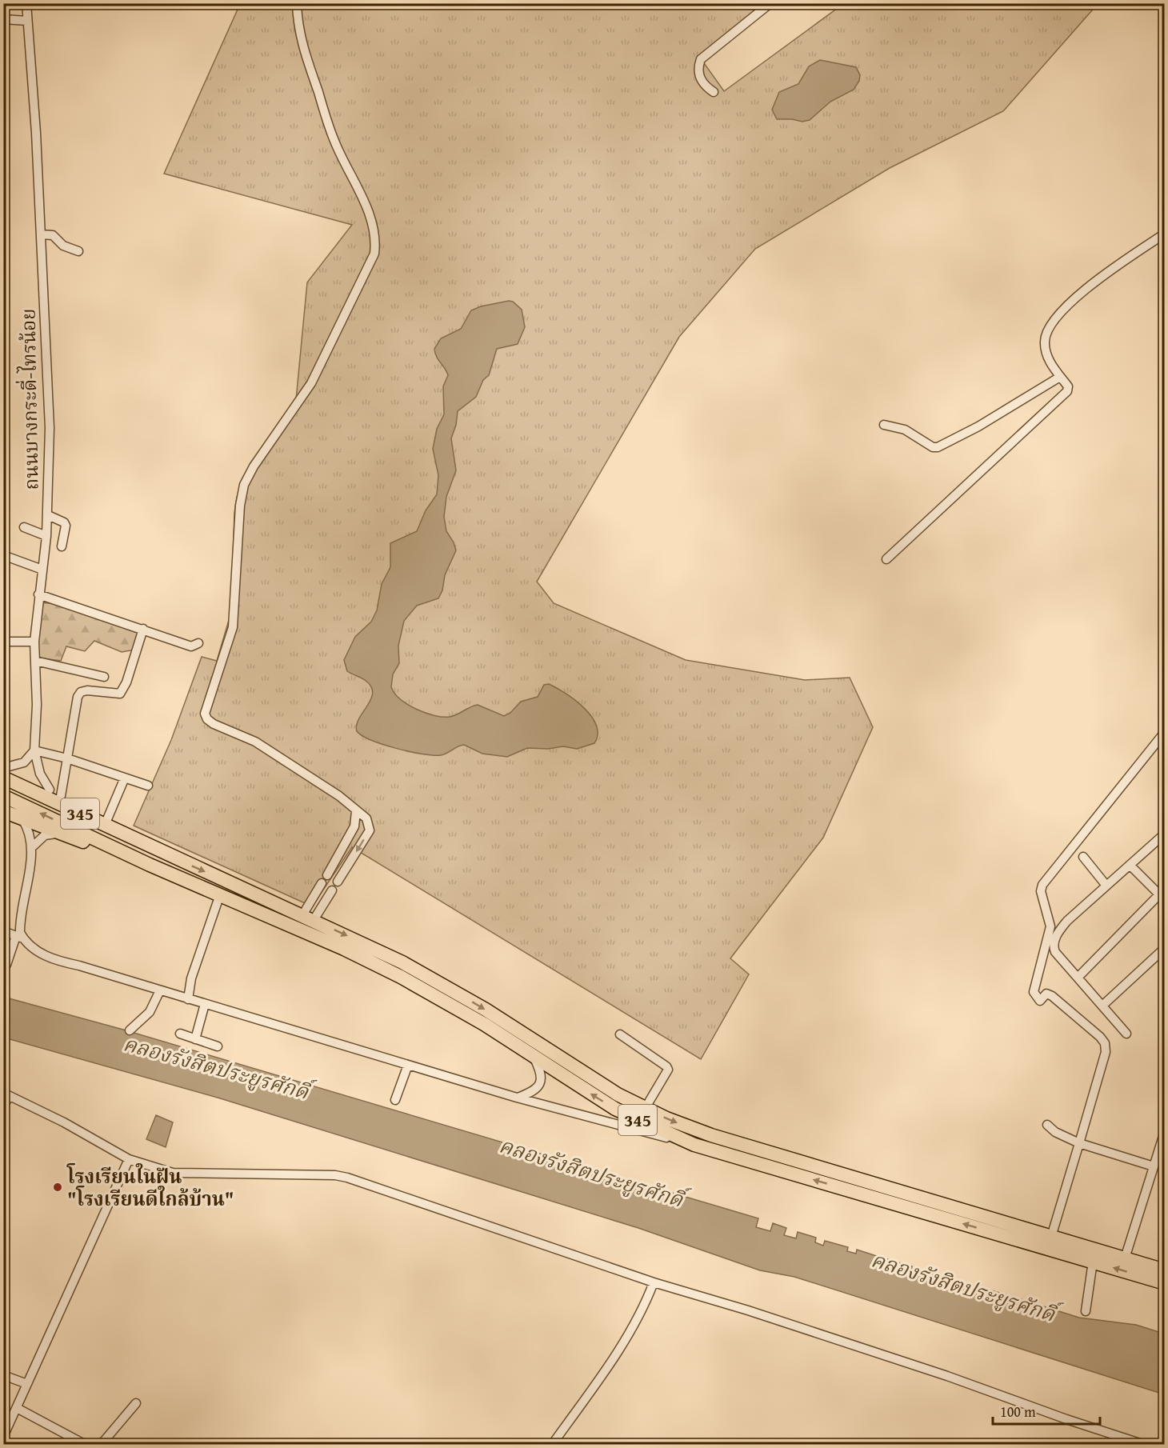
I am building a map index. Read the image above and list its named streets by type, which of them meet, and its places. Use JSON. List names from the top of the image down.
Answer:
{
  "streets": {
    "main road": ["345"],
    "street": ["ถนนบางกระดี่-ไทรน้อย"]
  },
  "water": ["คลองรังสิตประยูรศักดิ์"],
  "places": ["โรงเรียนในฝัน \"โรงเรียนดีใกล้บ้าน\""],
  "scale_bar": "100 m"
}
